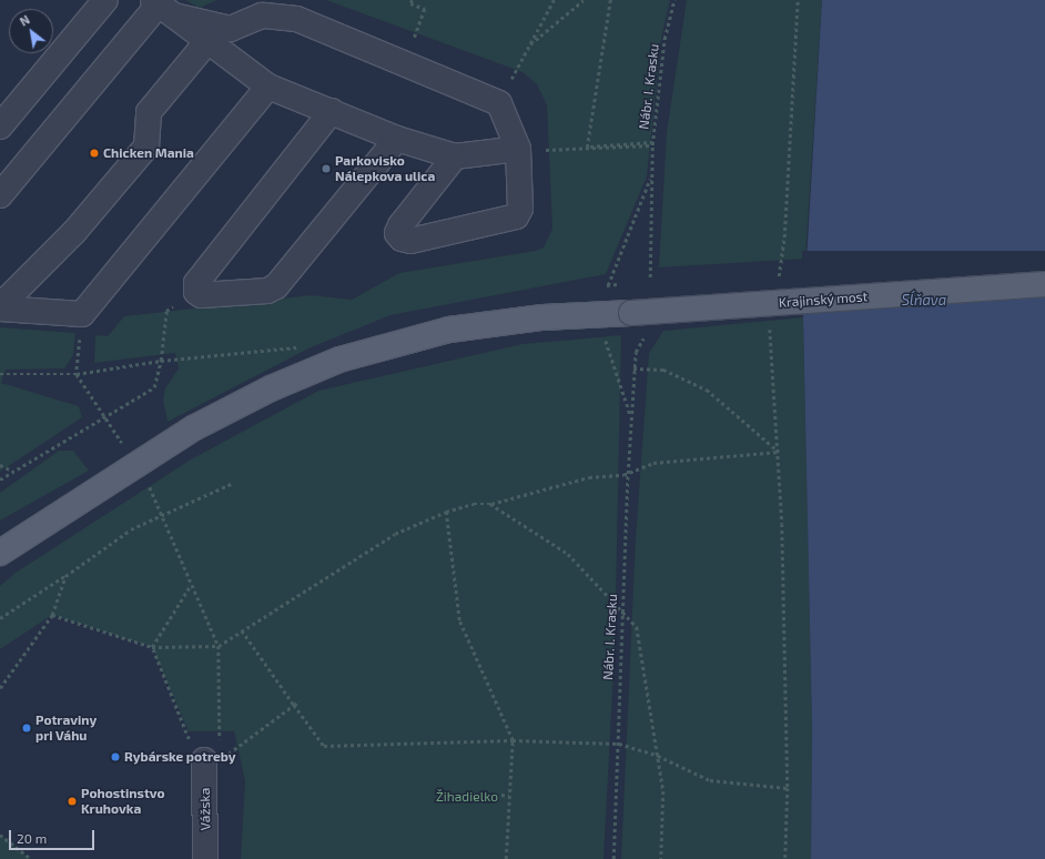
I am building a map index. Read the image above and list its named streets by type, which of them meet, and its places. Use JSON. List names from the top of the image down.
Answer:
{
  "streets": {
    "main road": ["Krajinský most"],
    "street": ["Vážska"],
    "path": ["Nábr. I. Krasku"]
  },
  "crossings": [
    ["Nábr. I. Krasku", "Krajinský most"]
  ],
  "water": ["Sĺňava"],
  "parks": ["Žihadielko"],
  "places": [
    "Chicken Mania",
    "Parkovisko Nálepkova ulica",
    "Potraviny pri Váhu",
    "Rybárske potreby",
    "Pohostinstvo Kruhovka"
  ],
  "scale_bar": "20 m",
  "north": "top left"
}
